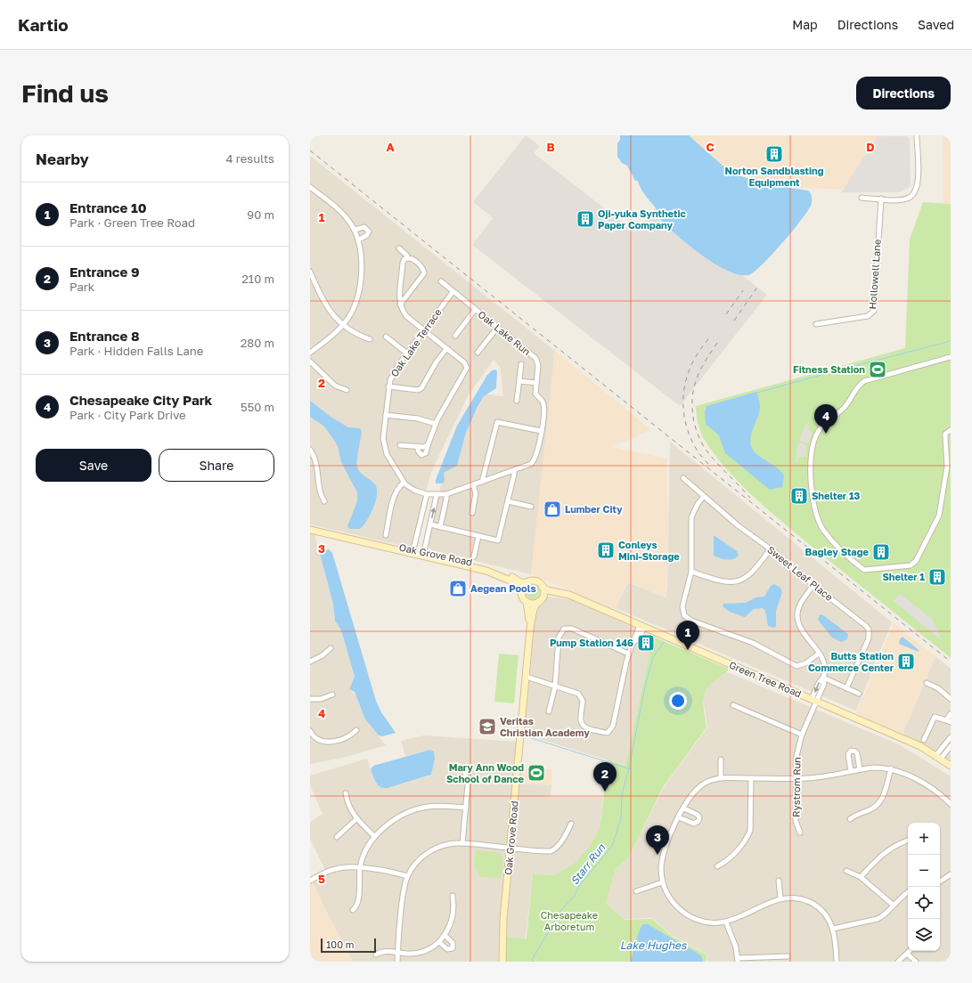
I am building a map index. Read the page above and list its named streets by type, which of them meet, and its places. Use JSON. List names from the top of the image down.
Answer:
{
  "streets": {
    "street": [
      "Hollowell Lane",
      "Oak Lake Run",
      "Oak Lake Terrace",
      "Oak Grove Road",
      "Sweet Leaf Place",
      "Green Tree Road",
      "Rystrom Run"
    ]
  },
  "crossings": [
    ["Oak Lake Run", "Oak Lake Terrace"],
    ["Oak Grove Road", "Green Tree Road"],
    ["Green Tree Road", "Rystrom Run"]
  ],
  "water": ["Starr Run", "Lake Hughes"],
  "parks": ["Chesapeake Arboretum"],
  "places": {
    "building": [
      "Norton Sandblasting Equipment",
      "Oji-yuka Synthetic Paper Company",
      "Shelter 13",
      "Conleys Mini-Storage",
      "Bagley Stage",
      "Shelter 1",
      "Pump Station 146",
      "Butts Station Commerce Center"
    ],
    "sports": ["Fitness Station", "Mary Ann Wood School of Dance"],
    "shop": ["Lumber City", "Aegean Pools"],
    "school or university": ["Veritas Christian Academy"]
  },
  "scale_bar": "100 m",
  "page": {
    "header": "Kartio",
    "nav": ["Map", "Directions", "Saved"],
    "buttons": [
      "Directions",
      ["Save", "Share"]
    ],
    "title": "Find us",
    "heading": ["Nearby", "4 results"],
    "list": [
      {
        "mark": "1",
        "name": "Entrance 10",
        "note": "Park · Green Tree Road",
        "value": "90 m"
      },
      {
        "mark": "2",
        "name": "Entrance 9",
        "note": "Park",
        "value": "210 m"
      },
      {
        "mark": "3",
        "name": "Entrance 8",
        "note": "Park · Hidden Falls Lane",
        "value": "280 m"
      },
      {
        "mark": "4",
        "name": "Chesapeake City Park",
        "note": "Park · City Park Drive",
        "value": "550 m"
      }
    ],
    "pins": [
      "4",
      "1",
      "2",
      "3"
    ],
    "map_buttons": ["+", "−"],
    "scale": "100 m"
  },
  "grid": {
    "columns": [
      "A",
      "B",
      "C",
      "D"
    ],
    "rows": [
      "1",
      "2",
      "3",
      "4",
      "5"
    ]
  }
}
